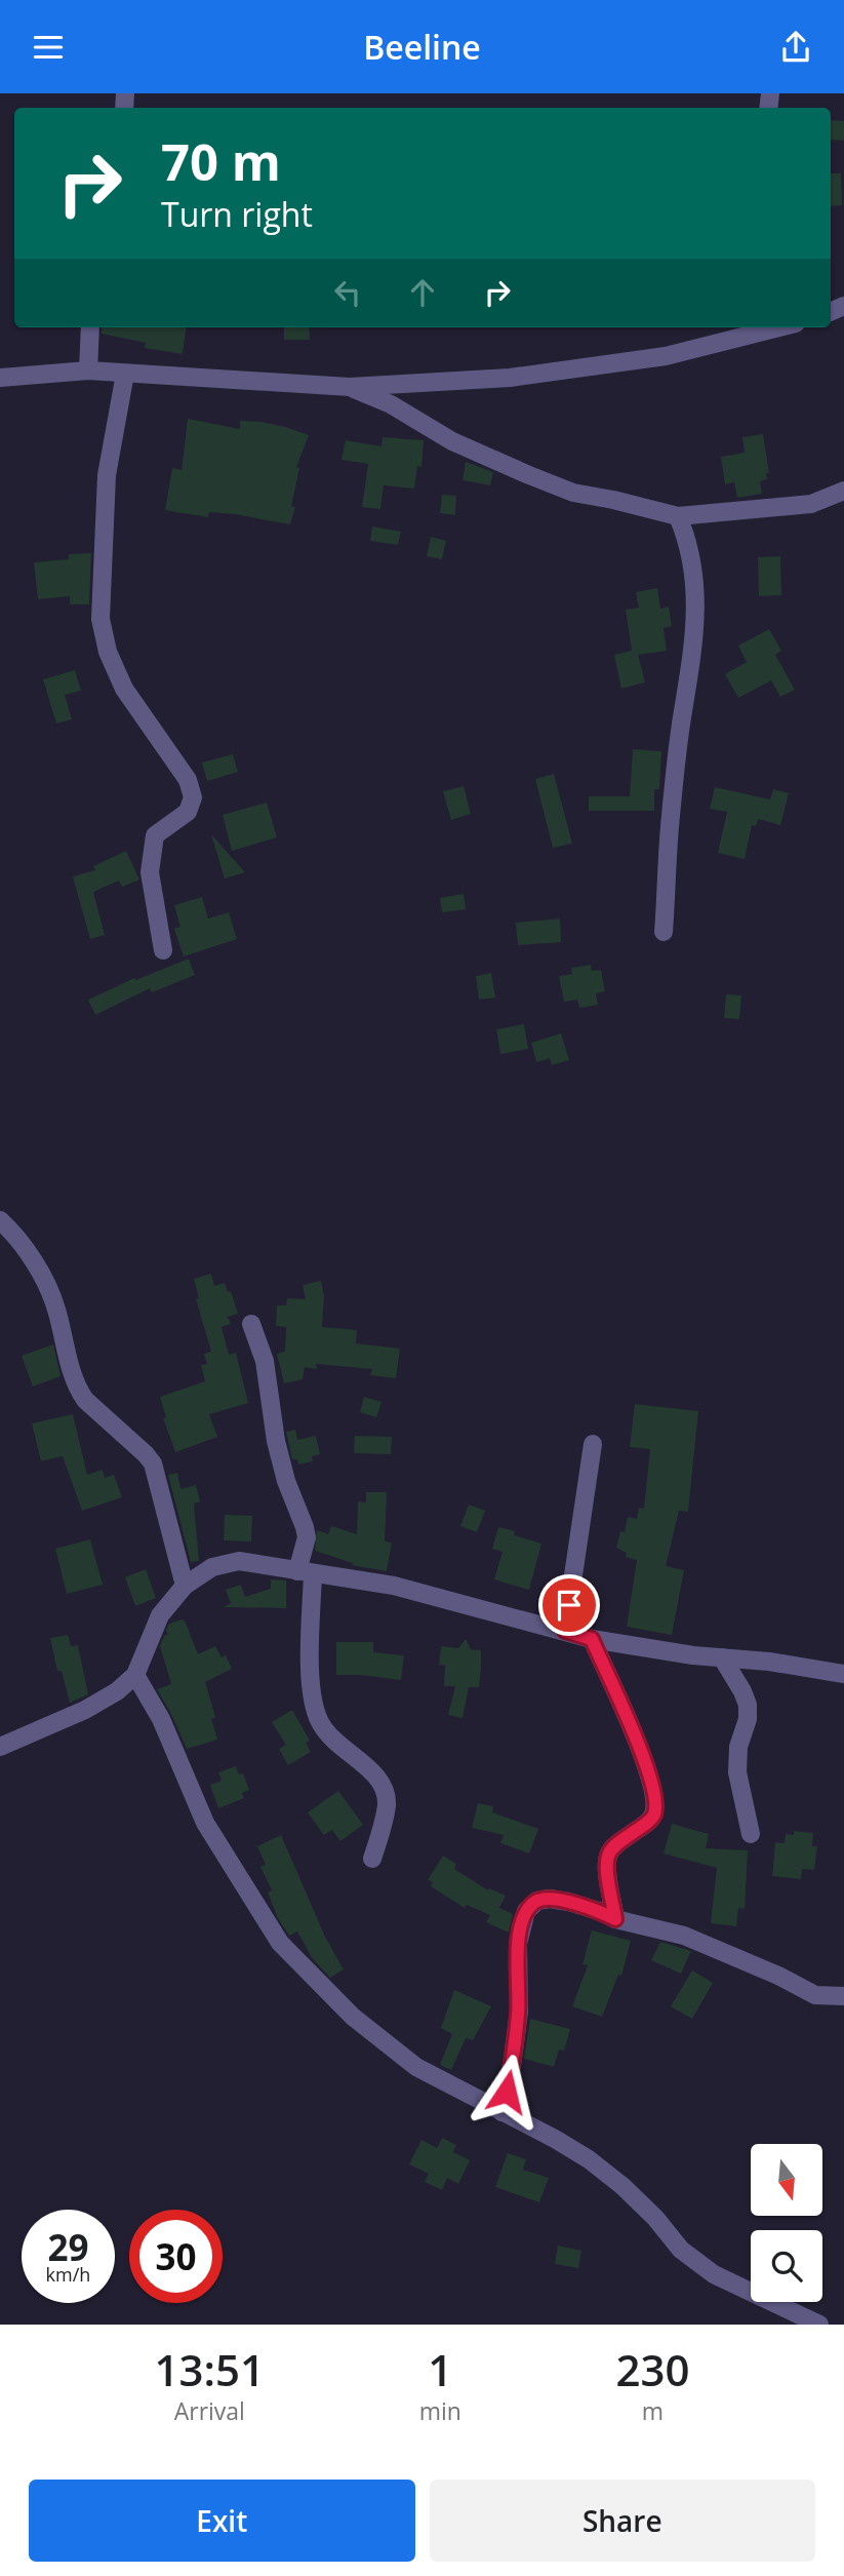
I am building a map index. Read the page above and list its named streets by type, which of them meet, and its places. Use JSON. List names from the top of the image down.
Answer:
{
  "north": "bottom",
  "page": {
    "header": "Beeline",
    "turn": ["70 m", "Turn right"],
    "speed": "29 km/h",
    "limit": "30",
    "eta": [
      "13:51",
      "Arrival",
      "1",
      "min",
      "230",
      "m"
    ],
    "buttons": ["Exit", "Share"]
  }
}
